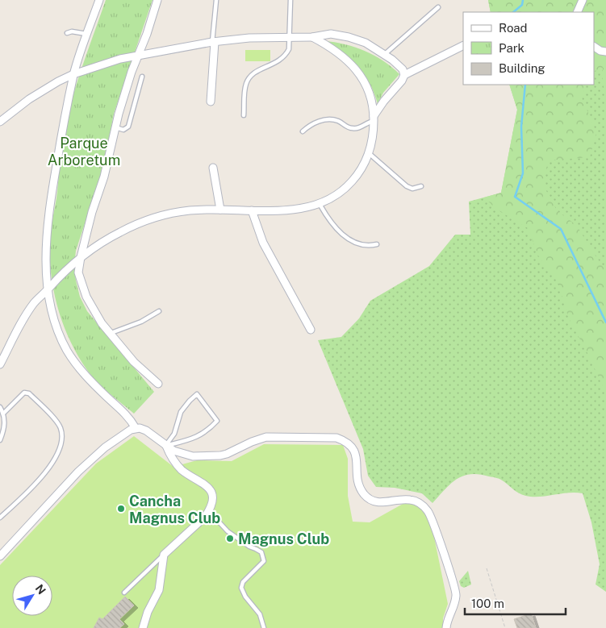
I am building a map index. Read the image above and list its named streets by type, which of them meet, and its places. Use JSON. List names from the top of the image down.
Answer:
{
  "parks": ["Parque Arboretum"],
  "places": ["Cancha Magnus Club", "Magnus Club"],
  "legend": ["Road", "Park", "Building"],
  "scale_bar": "100 m",
  "north": "top right"
}
